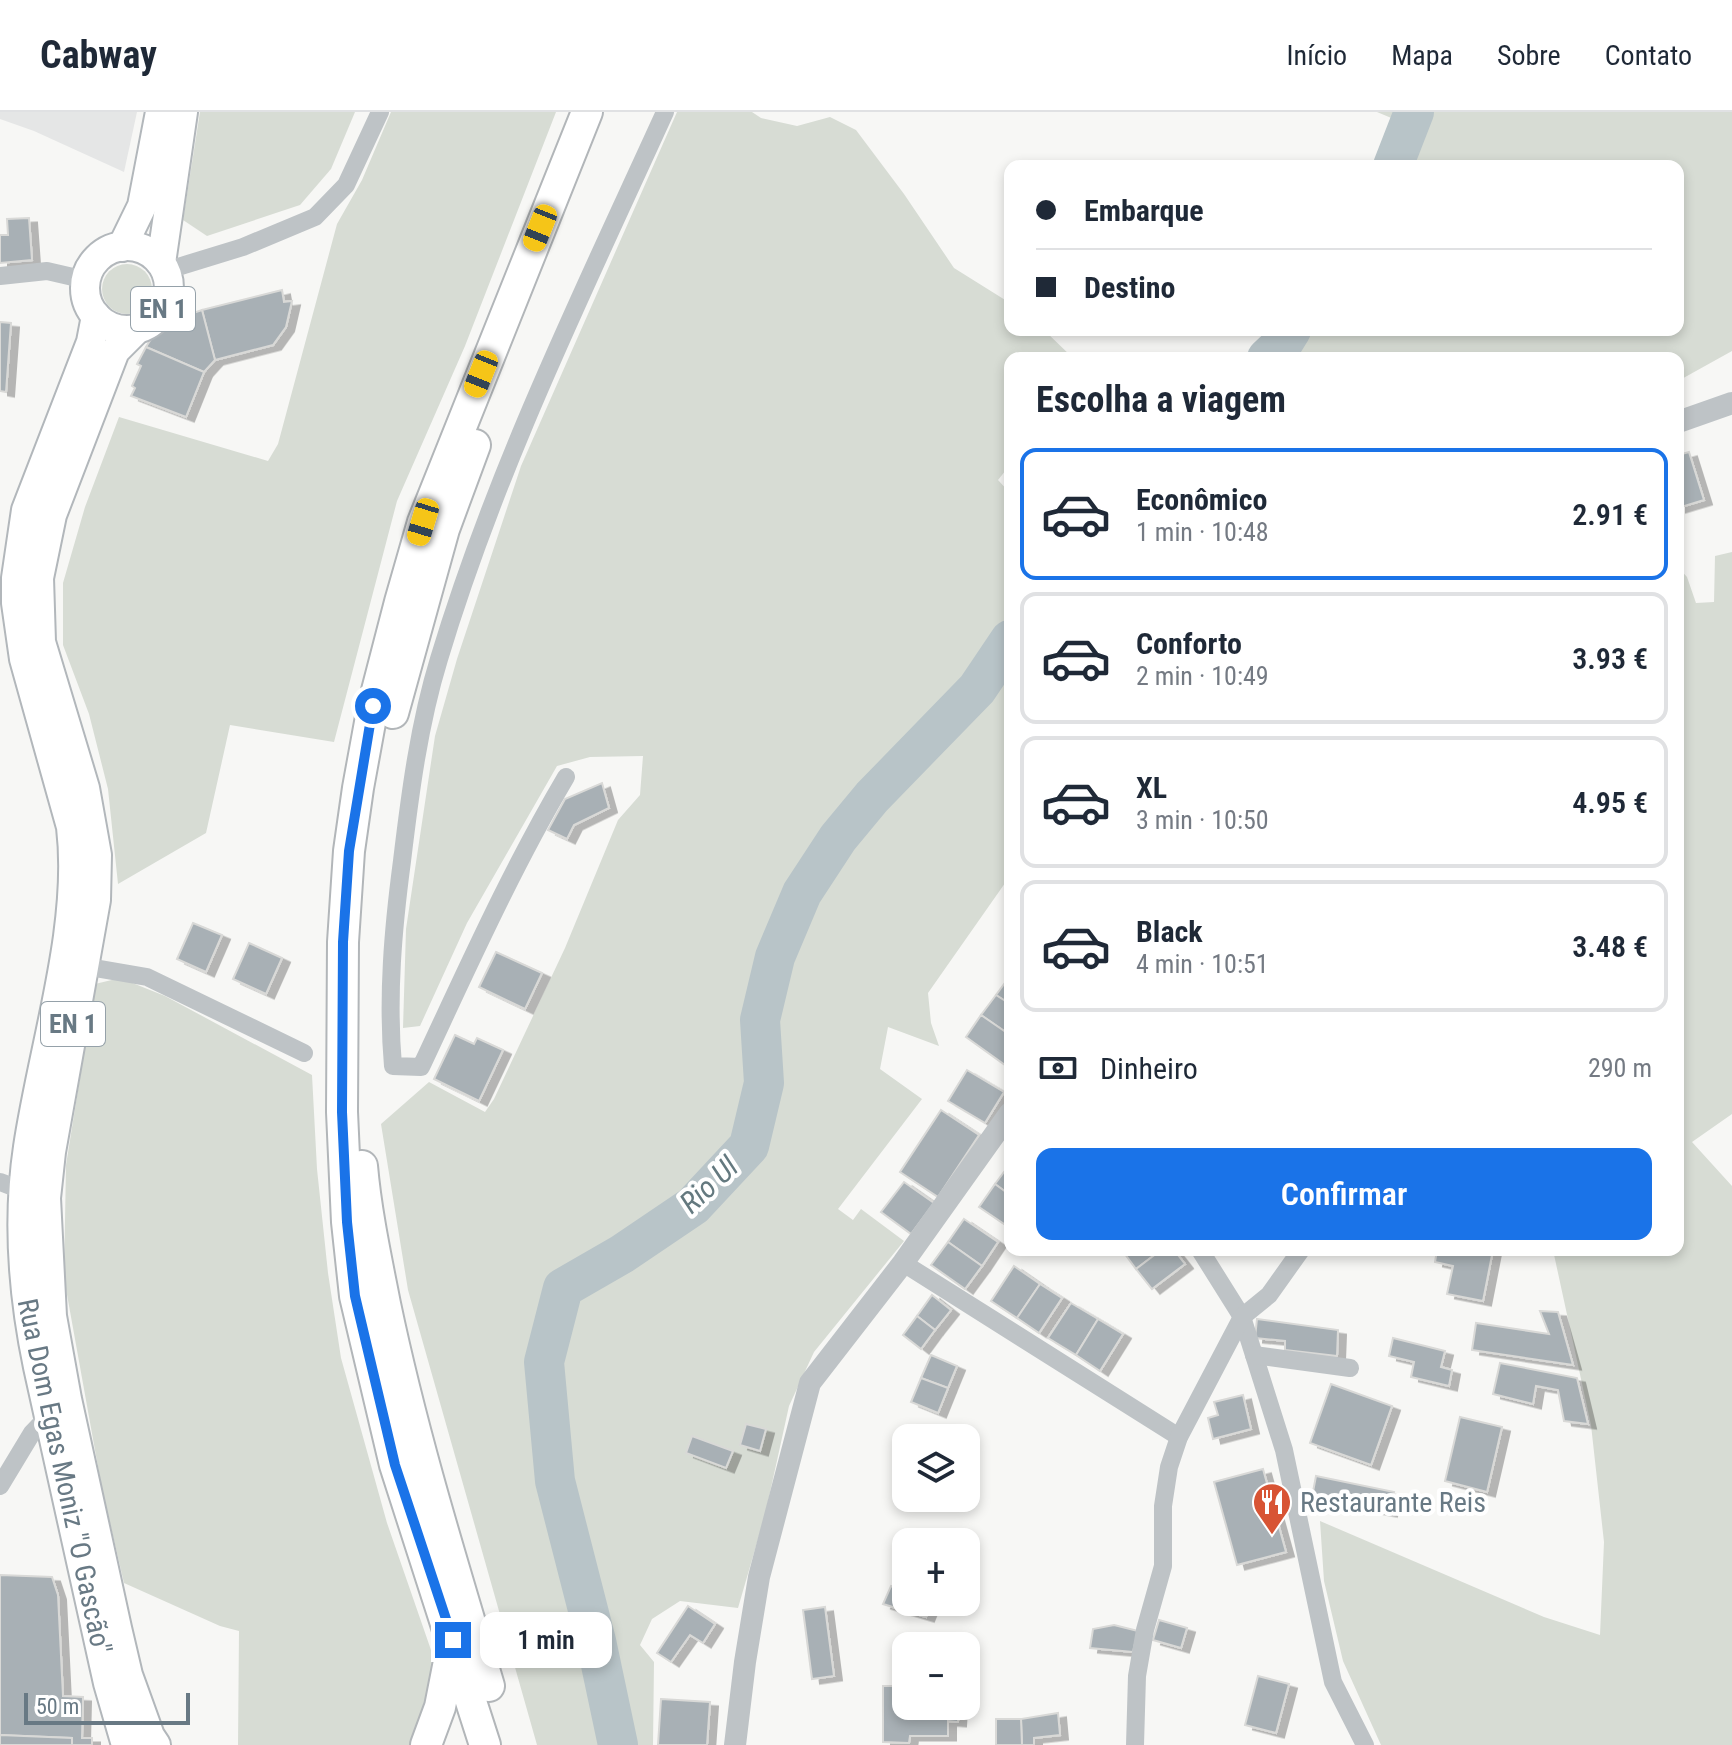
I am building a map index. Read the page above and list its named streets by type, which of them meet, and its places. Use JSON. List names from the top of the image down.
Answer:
{
  "streets": {
    "main road": ["EN 1", "Rua Dom Egas Moniz \"O Gascão\""]
  },
  "crossings": [
    ["EN 1", "Rua Dom Egas Moniz \"O Gascão\""]
  ],
  "water": ["Rio Ul"],
  "places": {
    "restaurant": ["Restaurante Reis"]
  },
  "scale_bar": "50 m",
  "page": {
    "header": "Cabway",
    "nav": [
      "Início",
      "Mapa",
      "Sobre",
      "Contato"
    ],
    "banner": ["Embarque", "Destino"],
    "heading": "Escolha a viagem",
    "list": [
      {
        "name": "Econômico",
        "note": "1 min · 10:48",
        "value": "2.91 €"
      },
      {
        "name": "Conforto",
        "note": "2 min · 10:49",
        "value": "3.93 €"
      },
      {
        "name": "XL",
        "note": "3 min · 10:50",
        "value": "4.95 €"
      },
      {
        "name": "Black",
        "note": "4 min · 10:51",
        "value": "3.48 €"
      }
    ],
    "pay": ["Dinheiro", "290 m"],
    "buttons": "Confirmar",
    "map_buttons": ["+", "−"],
    "bubble": "1 min",
    "scale": "50 m"
  }
}
